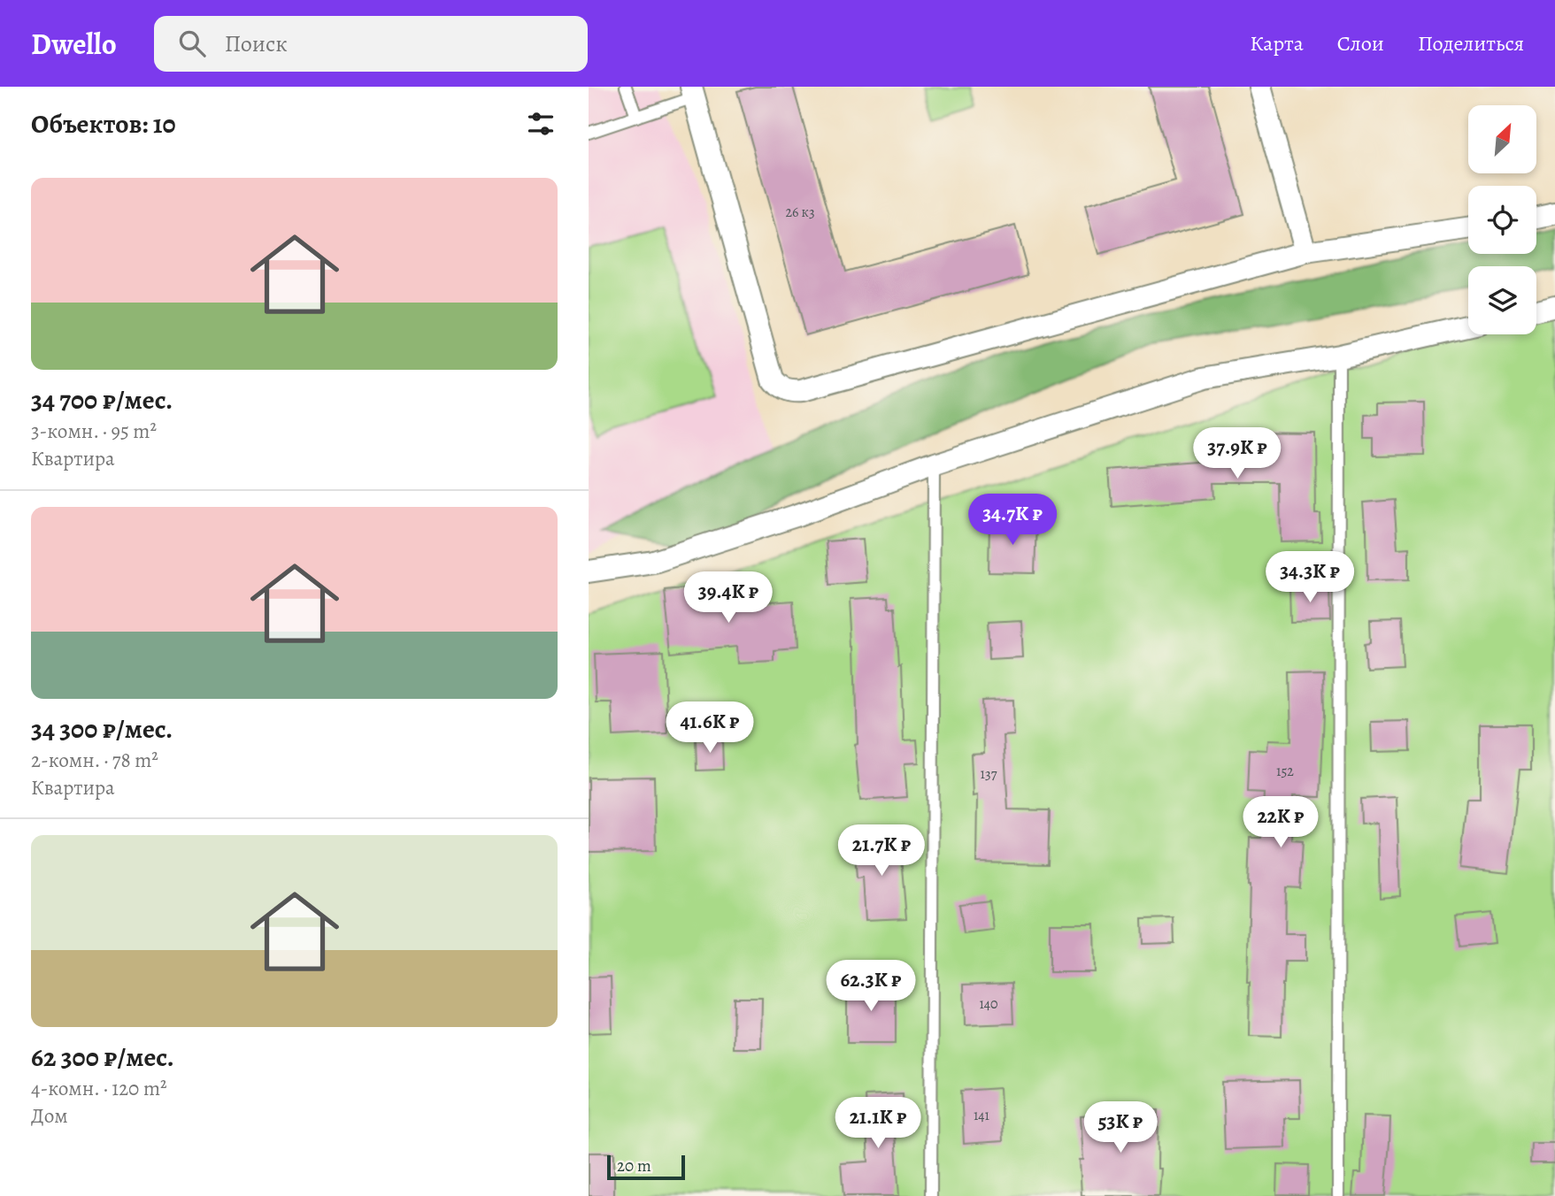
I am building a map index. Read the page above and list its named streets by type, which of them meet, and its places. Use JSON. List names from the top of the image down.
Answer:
{
  "house_numbers": [
    "26 к3",
    "152",
    "137",
    "140",
    "141"
  ],
  "scale_bar": "20 m",
  "north": "top right",
  "page": {
    "header": "Dwello",
    "search": "Поиск",
    "nav": ["Карта", "Слои", "Поделиться"],
    "heading": "Объектов: 10",
    "list": [
      {
        "name": "34 700 ₽/мес.",
        "note": "3-комн. · 95 m² · Квартира"
      },
      {
        "name": "34 300 ₽/мес.",
        "note": "2-комн. · 78 m² · Квартира"
      },
      {
        "name": "62 300 ₽/мес.",
        "note": "4-комн. · 120 m² · Дом"
      }
    ],
    "price": [
      "37.9K ₽",
      "34.7K ₽",
      "34.3K ₽",
      "39.4K ₽",
      "41.6K ₽",
      "22K ₽",
      "21.7K ₽",
      "62.3K ₽",
      "21.1K ₽",
      "53K ₽"
    ],
    "scale": "20 m"
  }
}
